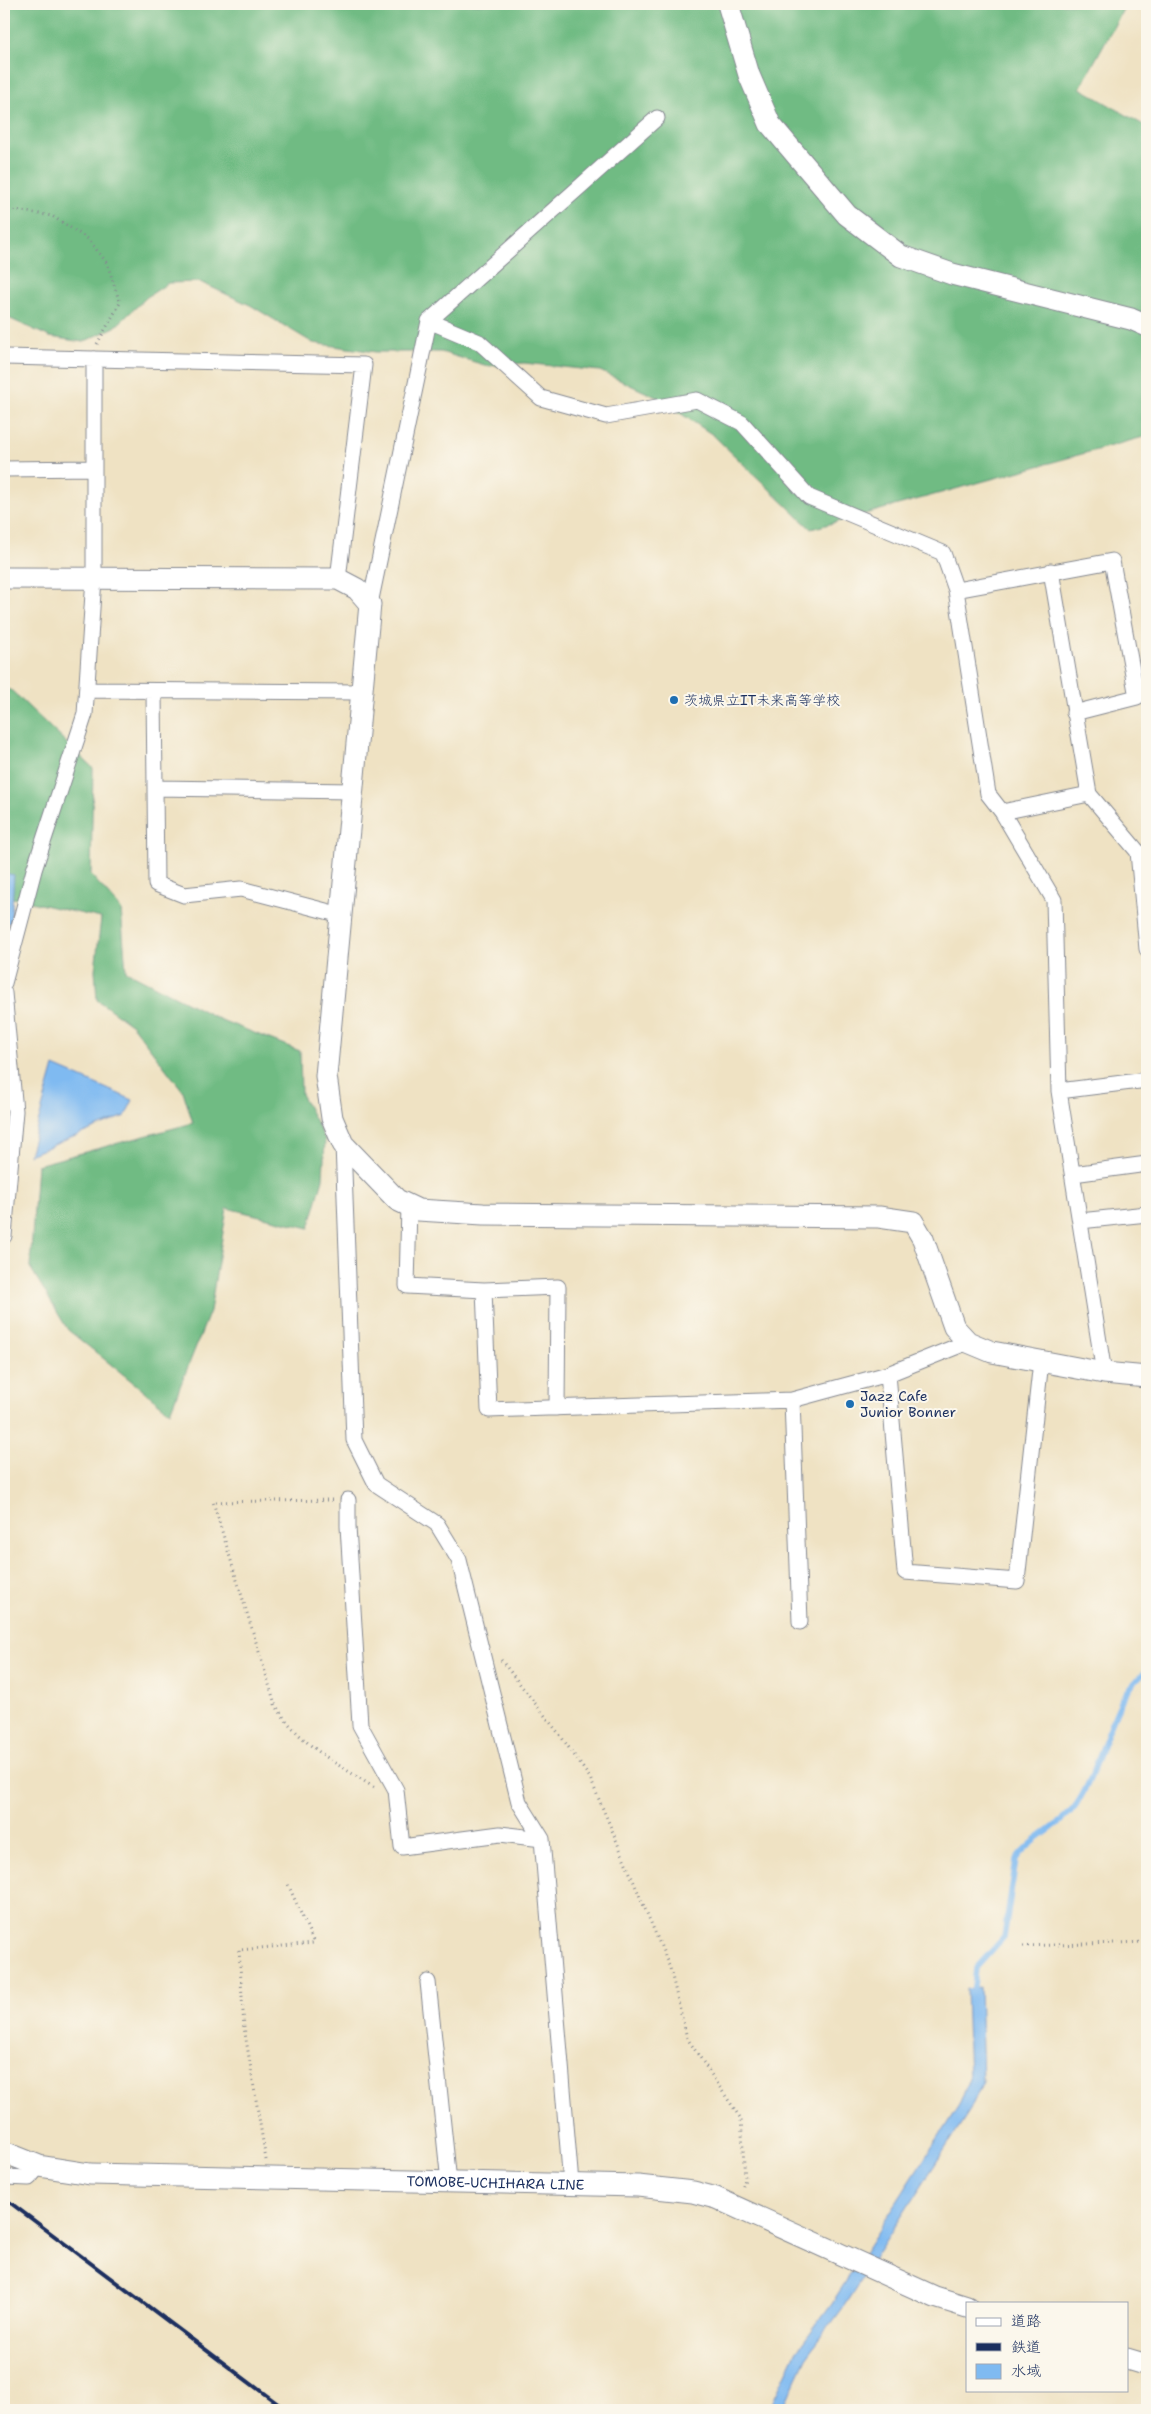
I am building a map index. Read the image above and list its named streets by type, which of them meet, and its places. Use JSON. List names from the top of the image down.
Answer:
{
  "streets": {
    "street": ["TOMOBE-UCHIHARA LINE"]
  },
  "places": ["茨城県立IT未来高等学校", "Jazz Cafe Junior Bonner"],
  "legend": ["道路", "鉄道", "水域"]
}
